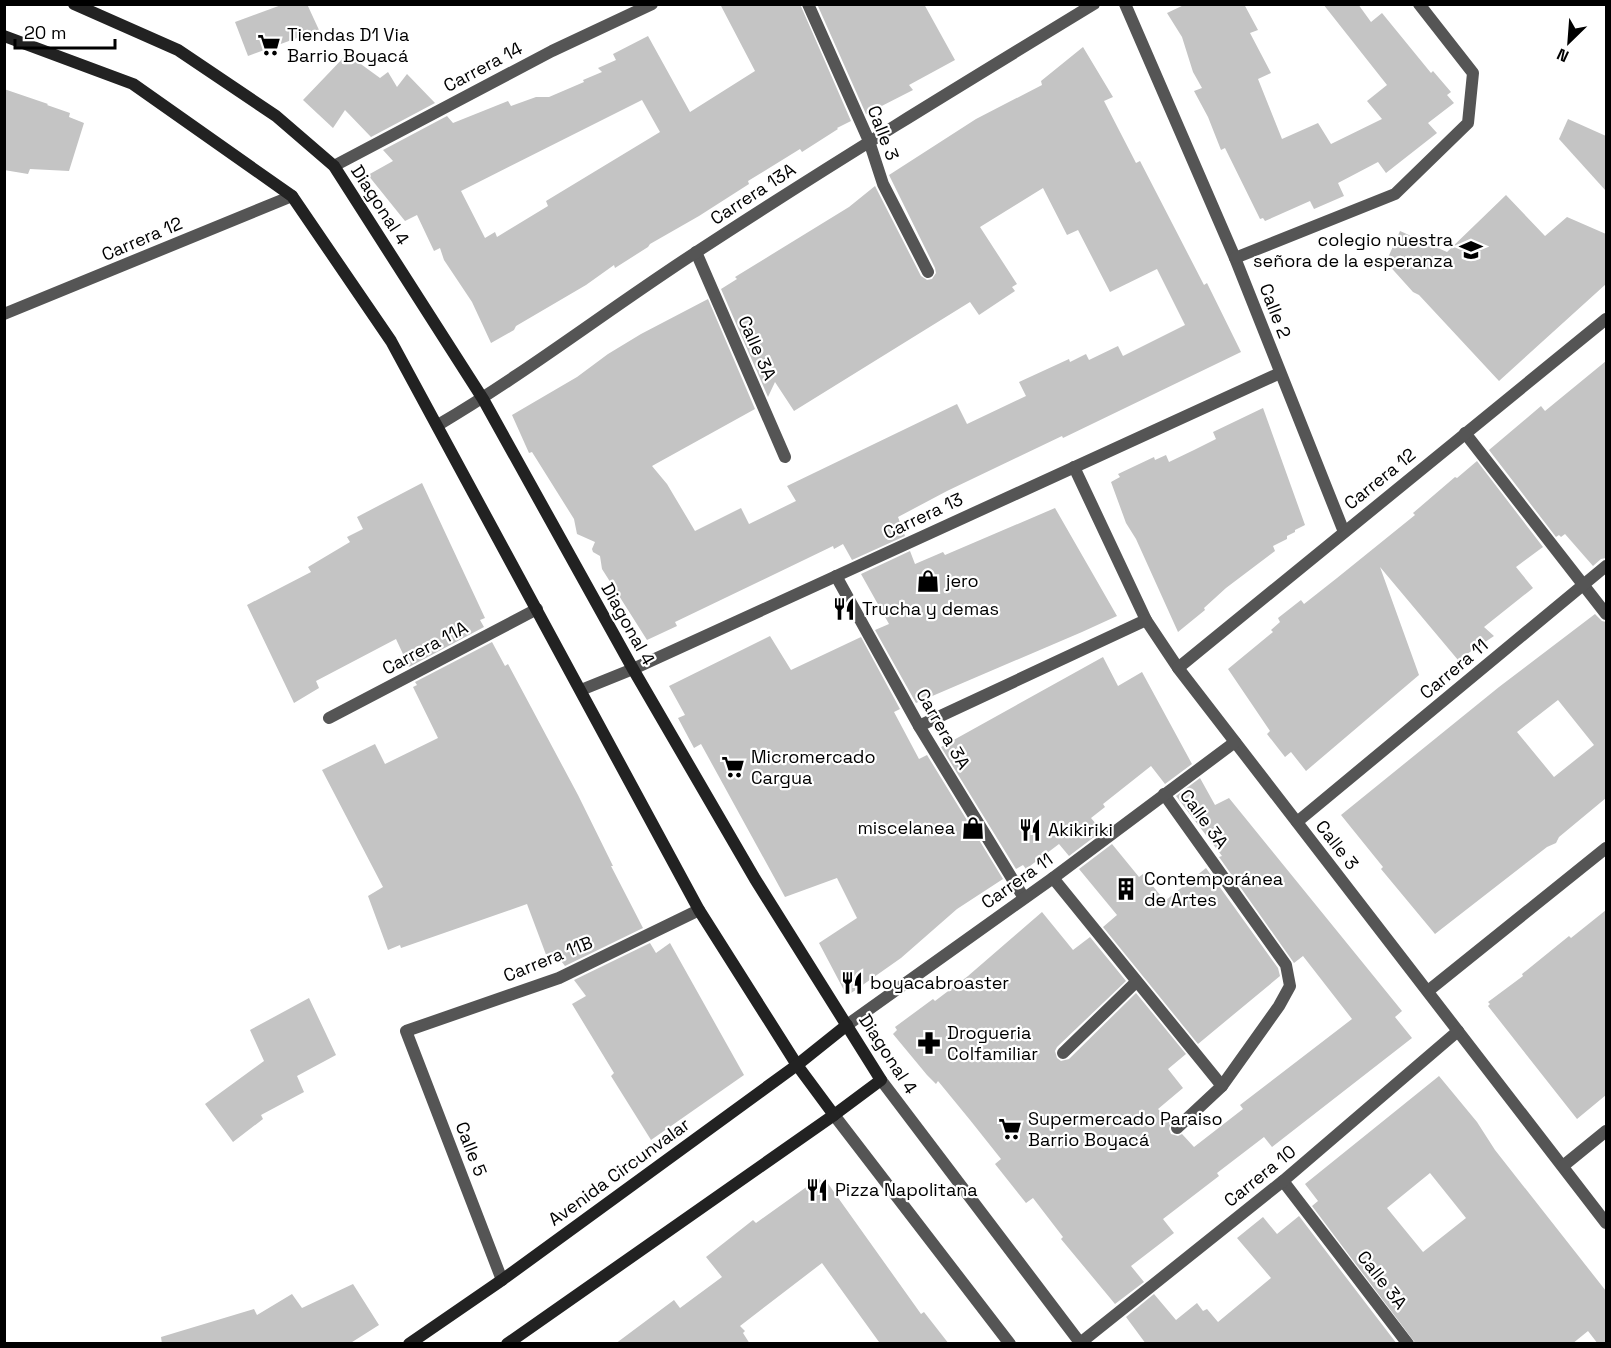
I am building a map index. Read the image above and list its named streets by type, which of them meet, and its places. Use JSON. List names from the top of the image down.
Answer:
{
  "streets": {
    "main road": ["Diagonal 4", "Avenida Circunvalar"],
    "street": [
      "Carrera 14",
      "Calle 3",
      "Carrera 13A",
      "Carrera 12",
      "Calle 2",
      "Calle 3A",
      "Carrera 13",
      "Carrera 11A",
      "Carrera 11",
      "Carrera 3A",
      "Carrera 11B",
      "Calle 5",
      "Carrera 10"
    ]
  },
  "crossings": [
    ["Carrera 14", "Diagonal 4"],
    ["Calle 3", "Carrera 13A"],
    ["Calle 3", "Carrera 12"],
    ["Calle 3", "Carrera 13"],
    ["Calle 3", "Carrera 11"],
    ["Calle 3", "Carrera 10"],
    ["Carrera 13A", "Diagonal 4"],
    ["Carrera 13A", "Calle 3A"],
    ["Diagonal 4", "Carrera 13"],
    ["Diagonal 4", "Carrera 11"],
    ["Diagonal 4", "Avenida Circunvalar"],
    ["Diagonal 4", "Carrera 10"],
    ["Carrera 12", "Calle 2"],
    ["Calle 2", "Carrera 13"],
    ["Calle 3A", "Carrera 11"],
    ["Calle 3A", "Carrera 10"],
    ["Carrera 13", "Carrera 3A"],
    ["Carrera 11", "Carrera 3A"],
    ["Carrera 11", "Avenida Circunvalar"],
    ["Carrera 11B", "Calle 5"],
    ["Calle 5", "Avenida Circunvalar"]
  ],
  "places": {
    "supermarket": ["Tiendas D1 Via Barrio Boyacá", "Micromercado Cargua", "Supermercado Paraiso Barrio Boyacá"],
    "school or university": ["colegio nuestra señora de la esperanza"],
    "shop": ["jero", "miscelanea"],
    "restaurant": [
      "Trucha y demas",
      "Akikiriki",
      "boyacabroaster",
      "Pizza Napolitana"
    ],
    "building": ["Contemporánea de Artes"],
    "pharmacy": ["Drogueria Colfamiliar"]
  },
  "scale_bar": "20 m",
  "north": "bottom left"
}
